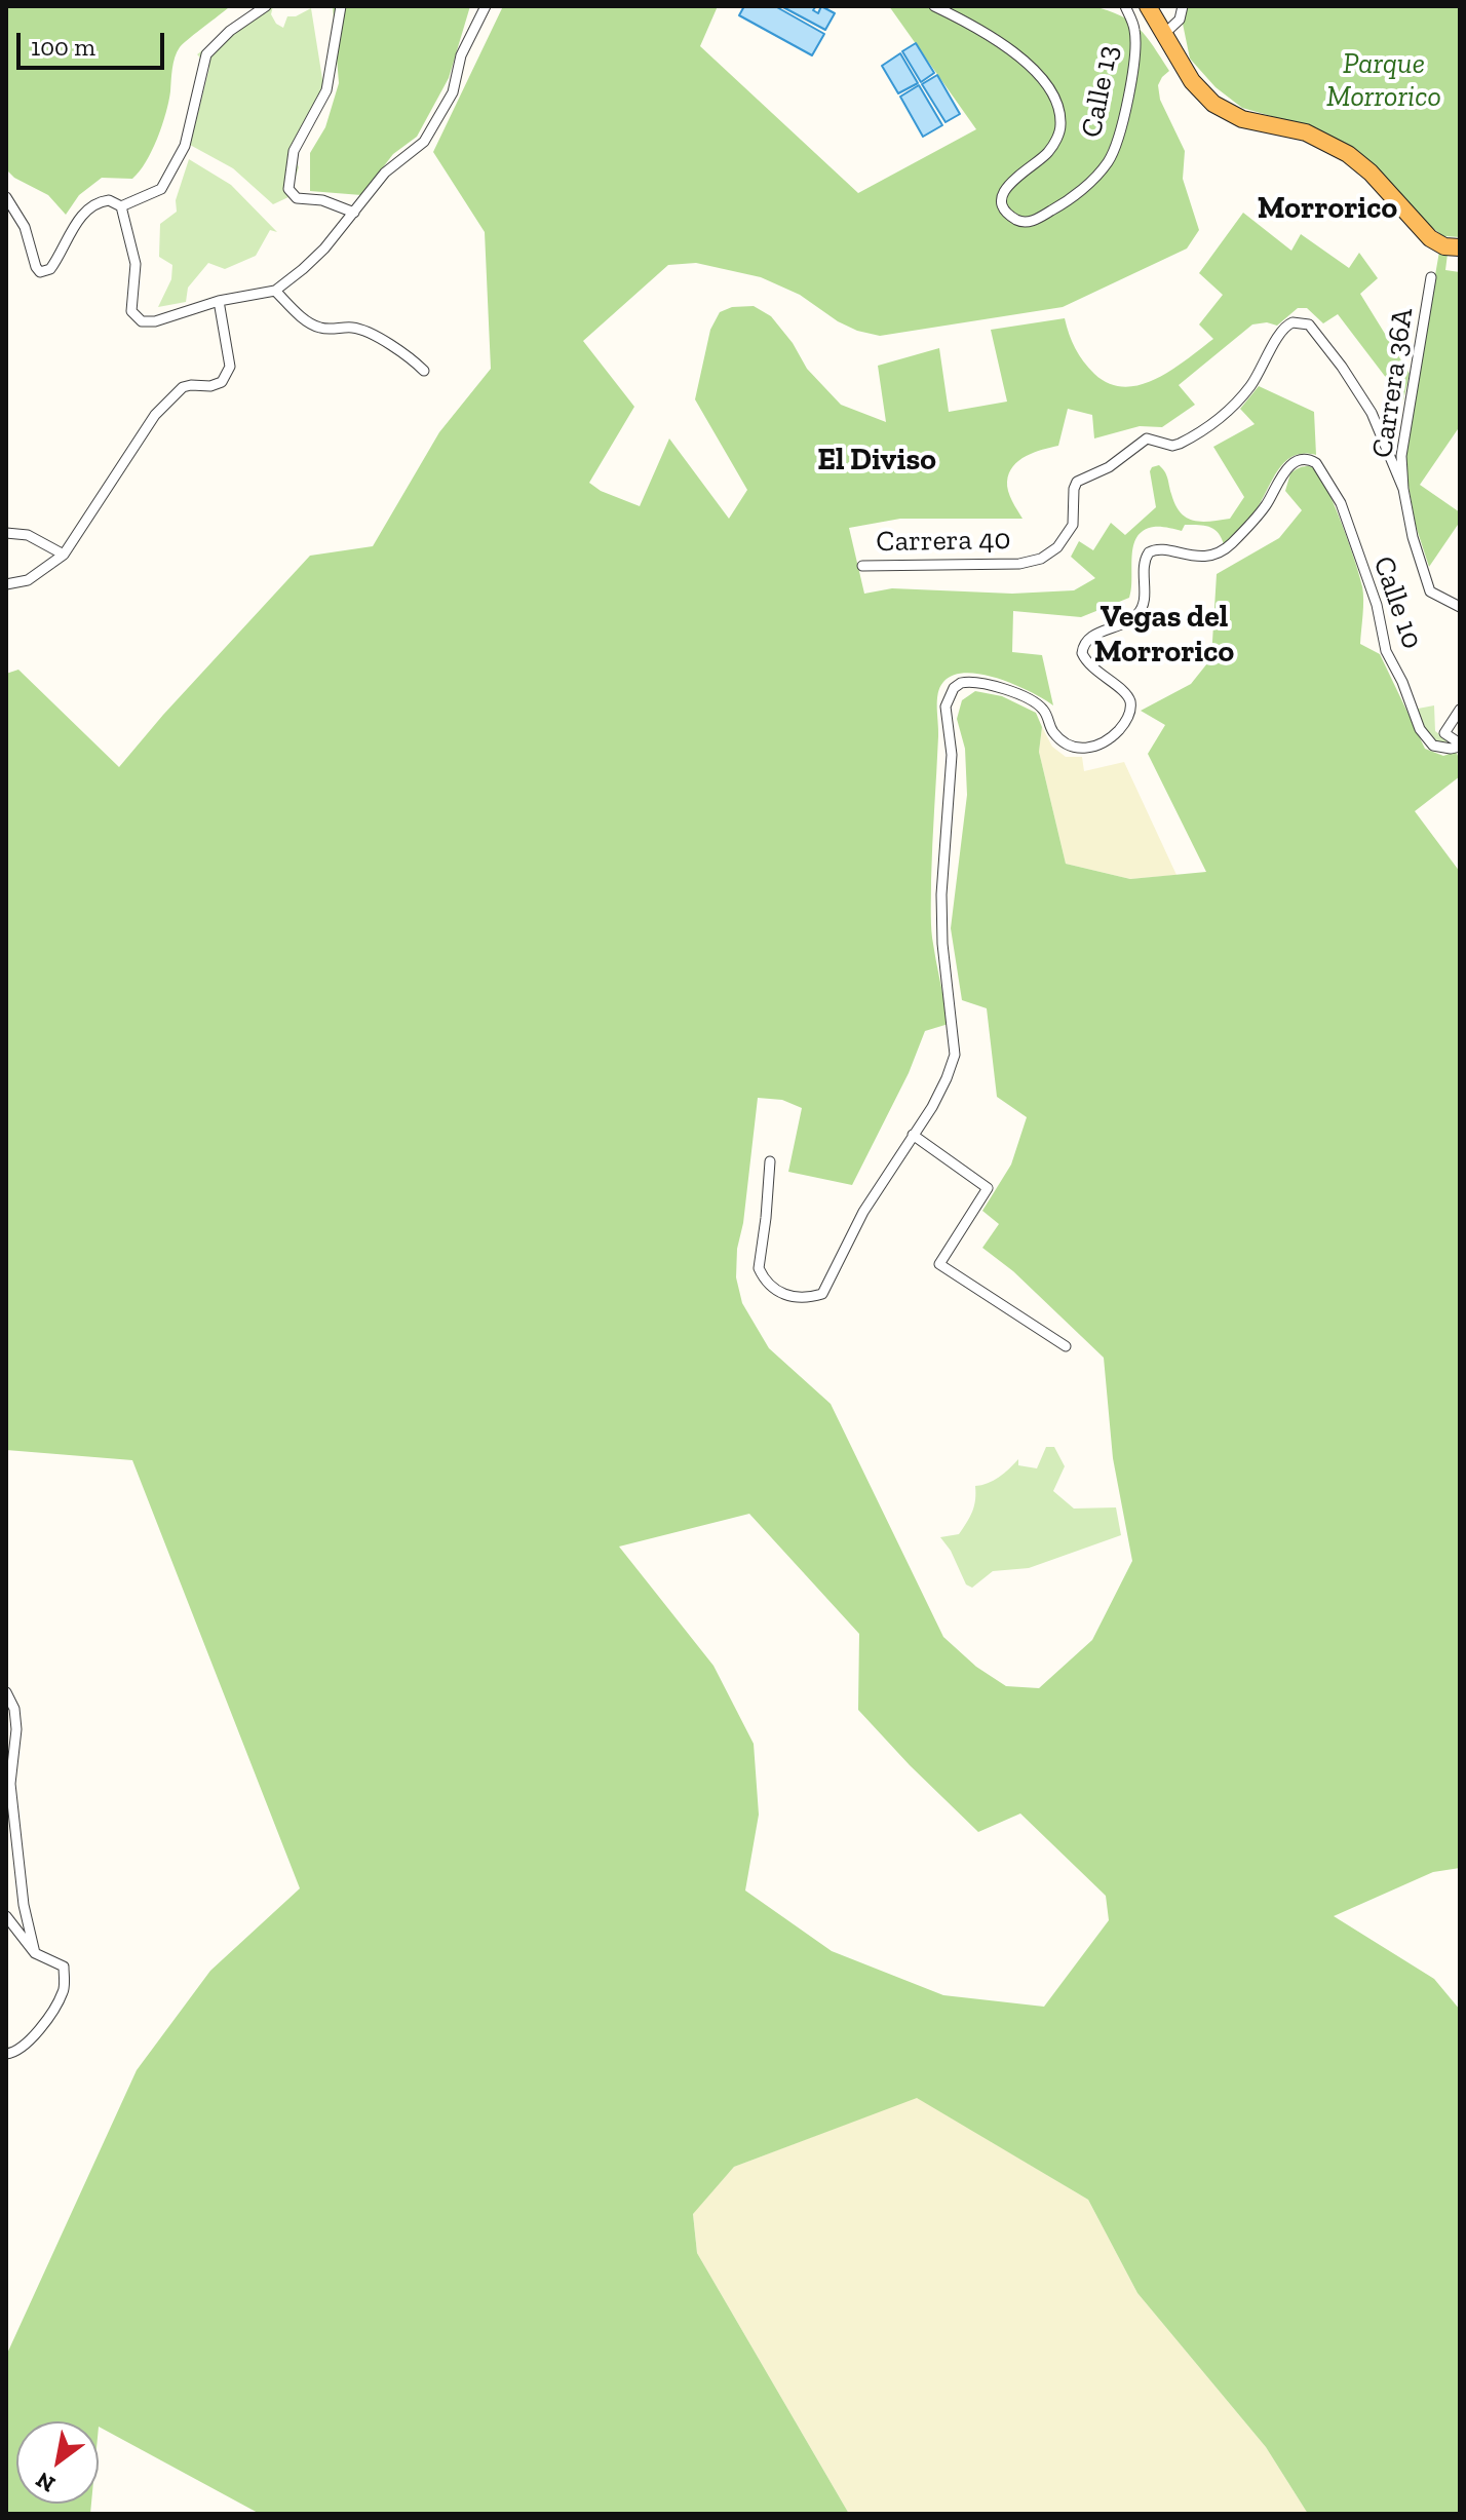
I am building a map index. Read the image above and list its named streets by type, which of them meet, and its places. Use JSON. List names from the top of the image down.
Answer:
{
  "streets": {
    "street": [
      "Calle 13",
      "Carrera 36A",
      "Carrera 40",
      "Calle 10"
    ]
  },
  "crossings": [
    ["Carrera 36A", "Carrera 40"]
  ],
  "districts": ["Morrorico", "El Diviso", "Vegas del Morrorico"],
  "parks": ["Parque Morrorico"],
  "scale_bar": "100 m",
  "north": "bottom left"
}
